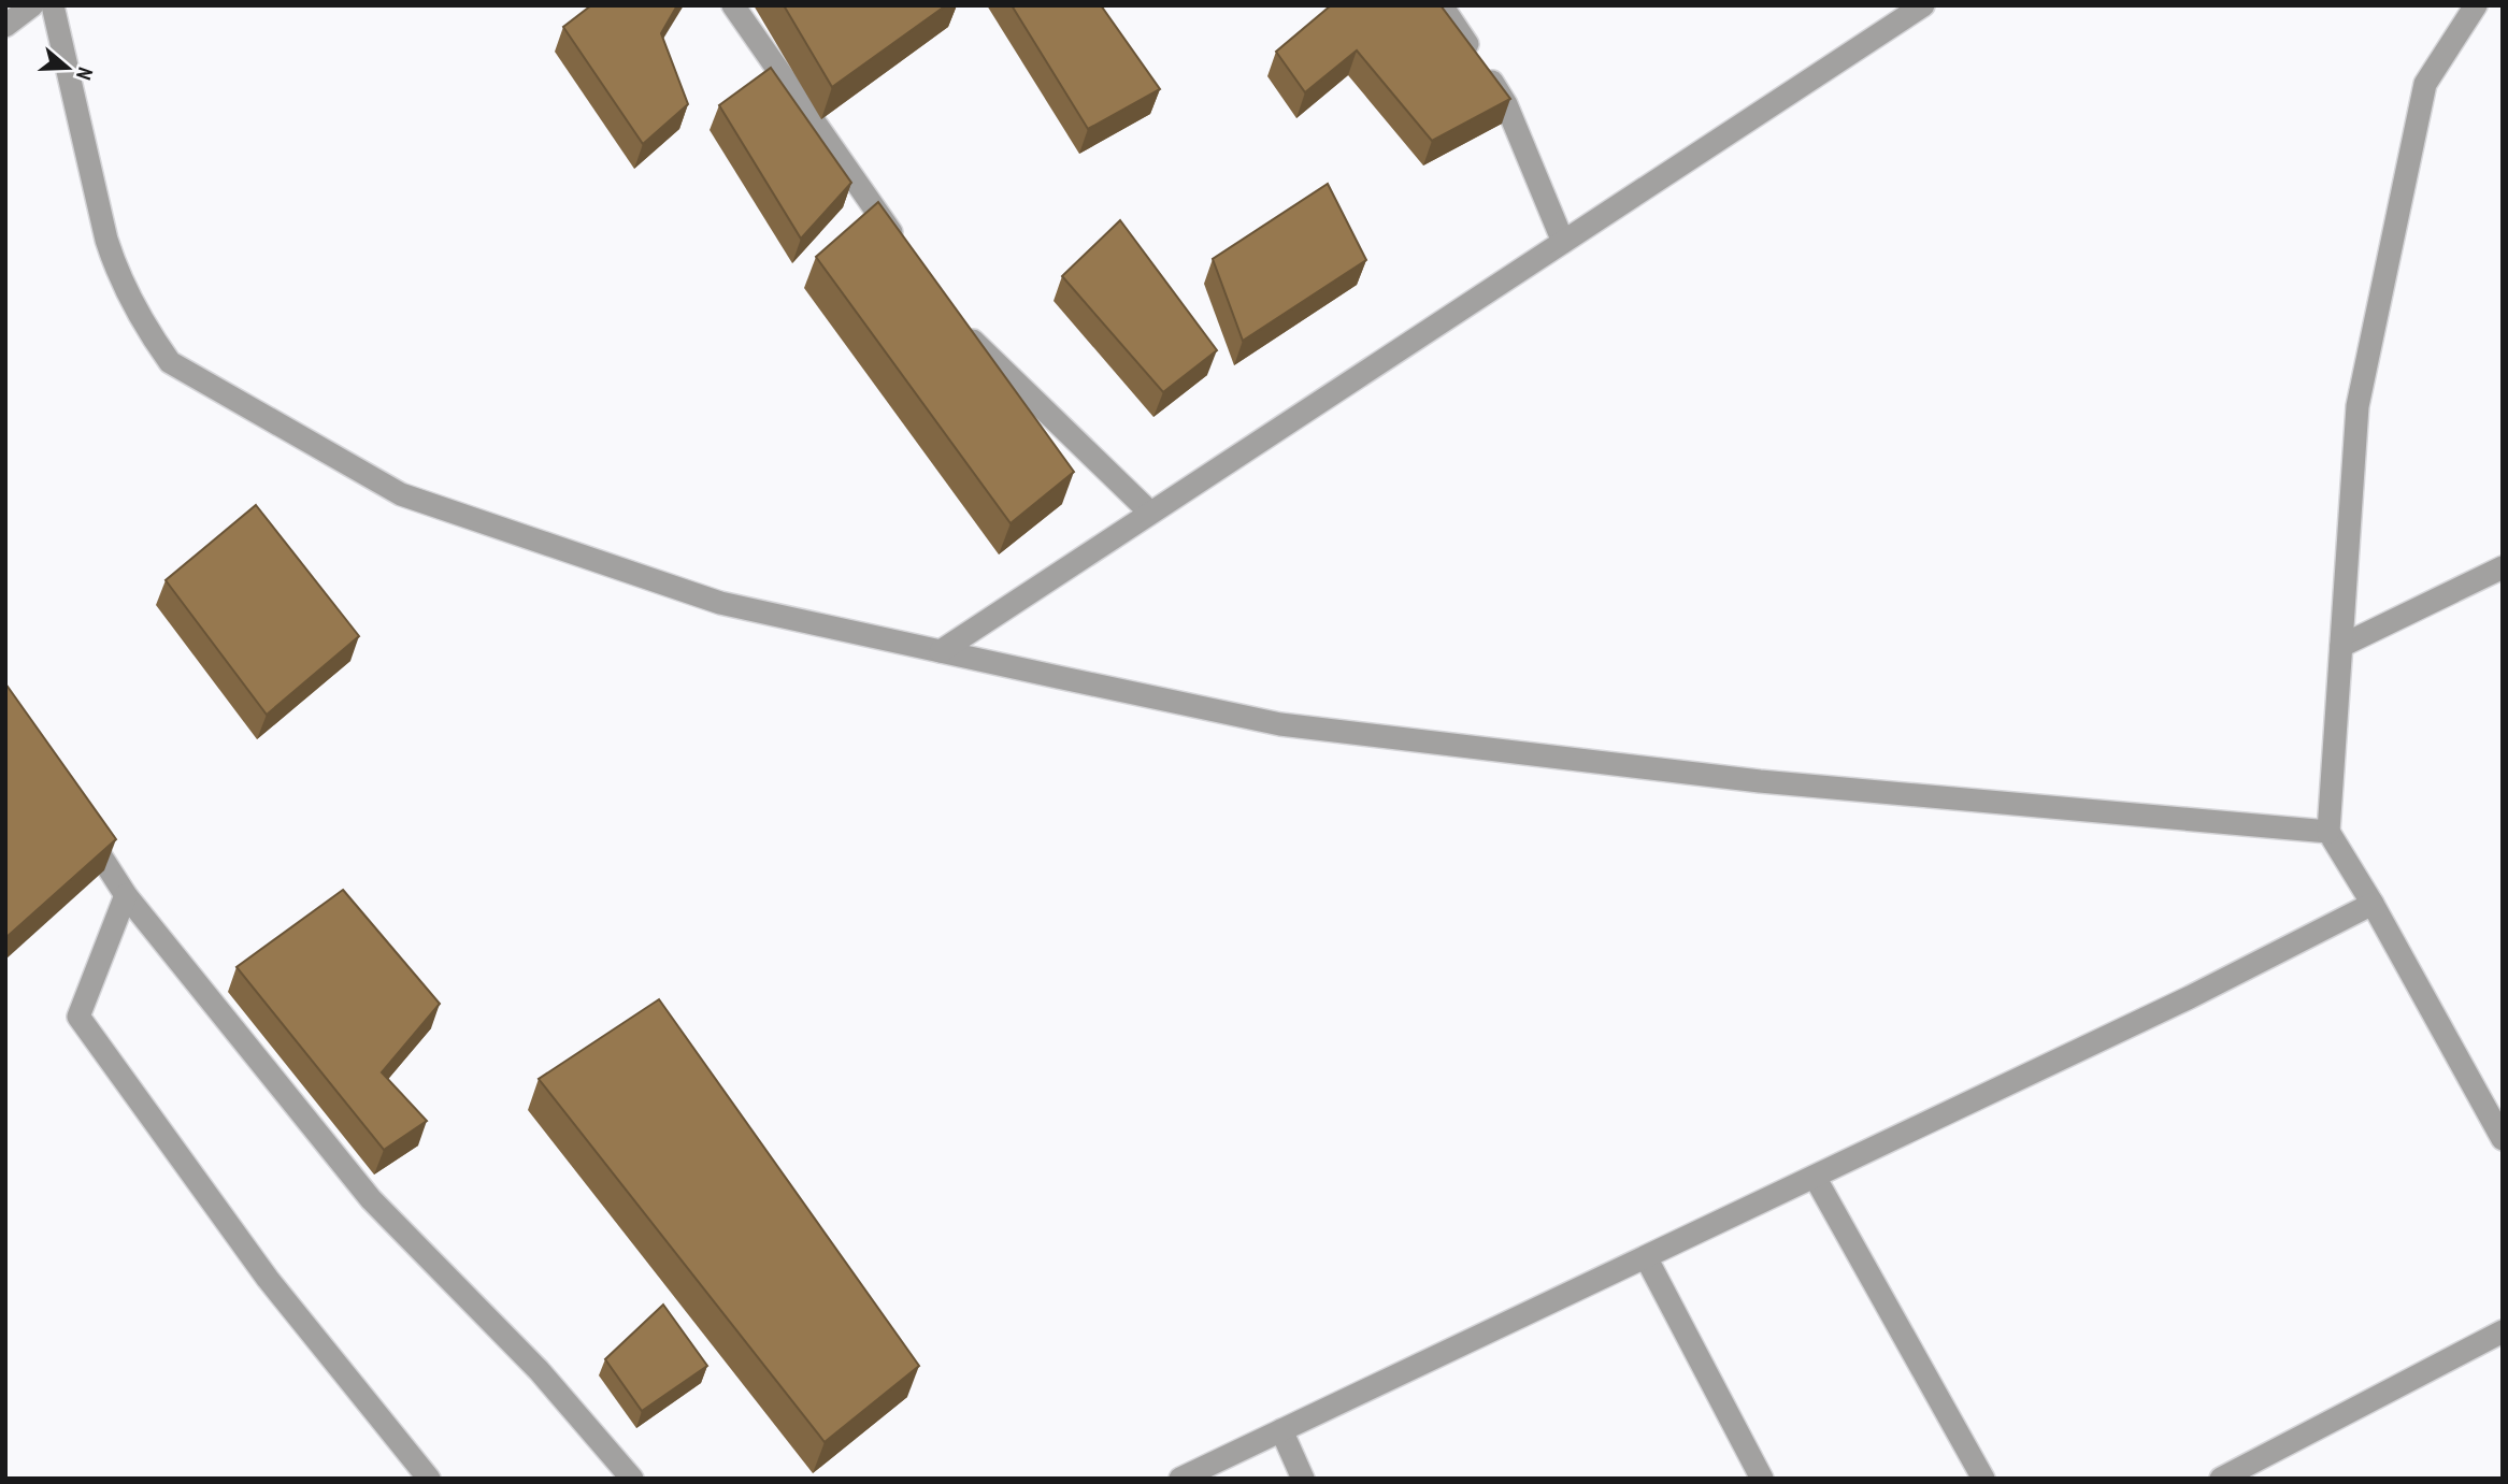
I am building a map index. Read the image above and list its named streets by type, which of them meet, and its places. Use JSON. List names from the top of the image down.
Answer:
{
  "north": "right"
}
